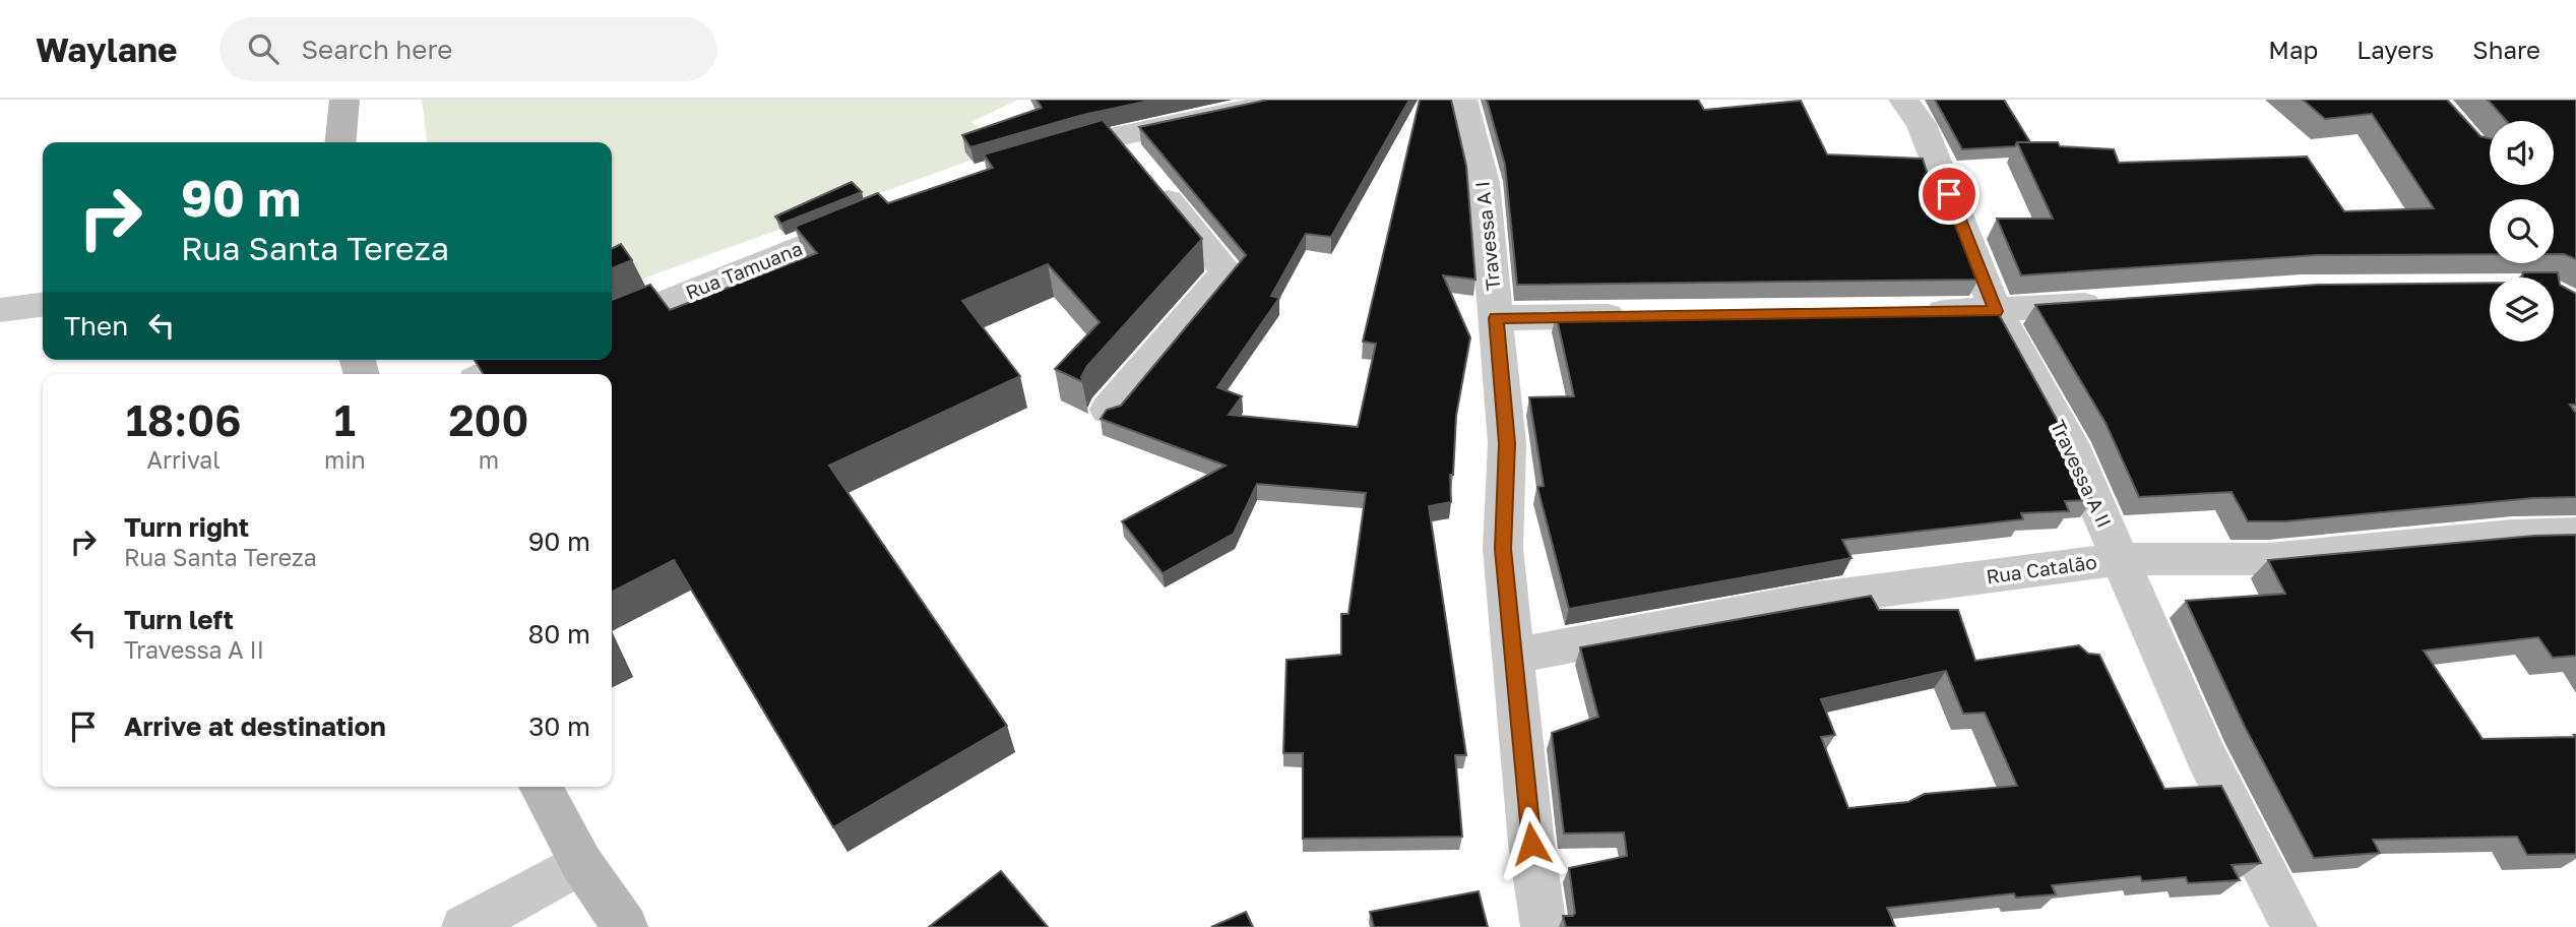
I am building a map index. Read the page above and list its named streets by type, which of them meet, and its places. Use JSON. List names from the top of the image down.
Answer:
{
  "streets": {
    "street": [
      "Travessa A I",
      "Rua Tamuana",
      "Travessa A II",
      "Rua Catalão"
    ]
  },
  "crossings": [
    ["Travessa A I", "Rua Catalão"],
    ["Travessa A II", "Rua Catalão"]
  ],
  "page": {
    "header": "Waylane",
    "search": "Search here",
    "nav": ["Map", "Layers", "Share"],
    "turn": ["90 m", "Rua Santa Tereza"],
    "then": "Then",
    "eta": [
      "18:06",
      "Arrival",
      "1",
      "min",
      "200",
      "m"
    ],
    "list": [
      {
        "name": "Turn right",
        "note": "Rua Santa Tereza",
        "value": "90 m"
      },
      {
        "name": "Turn left",
        "note": "Travessa A II",
        "value": "80 m"
      },
      {
        "name": "Arrive at destination",
        "value": "30 m"
      }
    ]
  }
}
